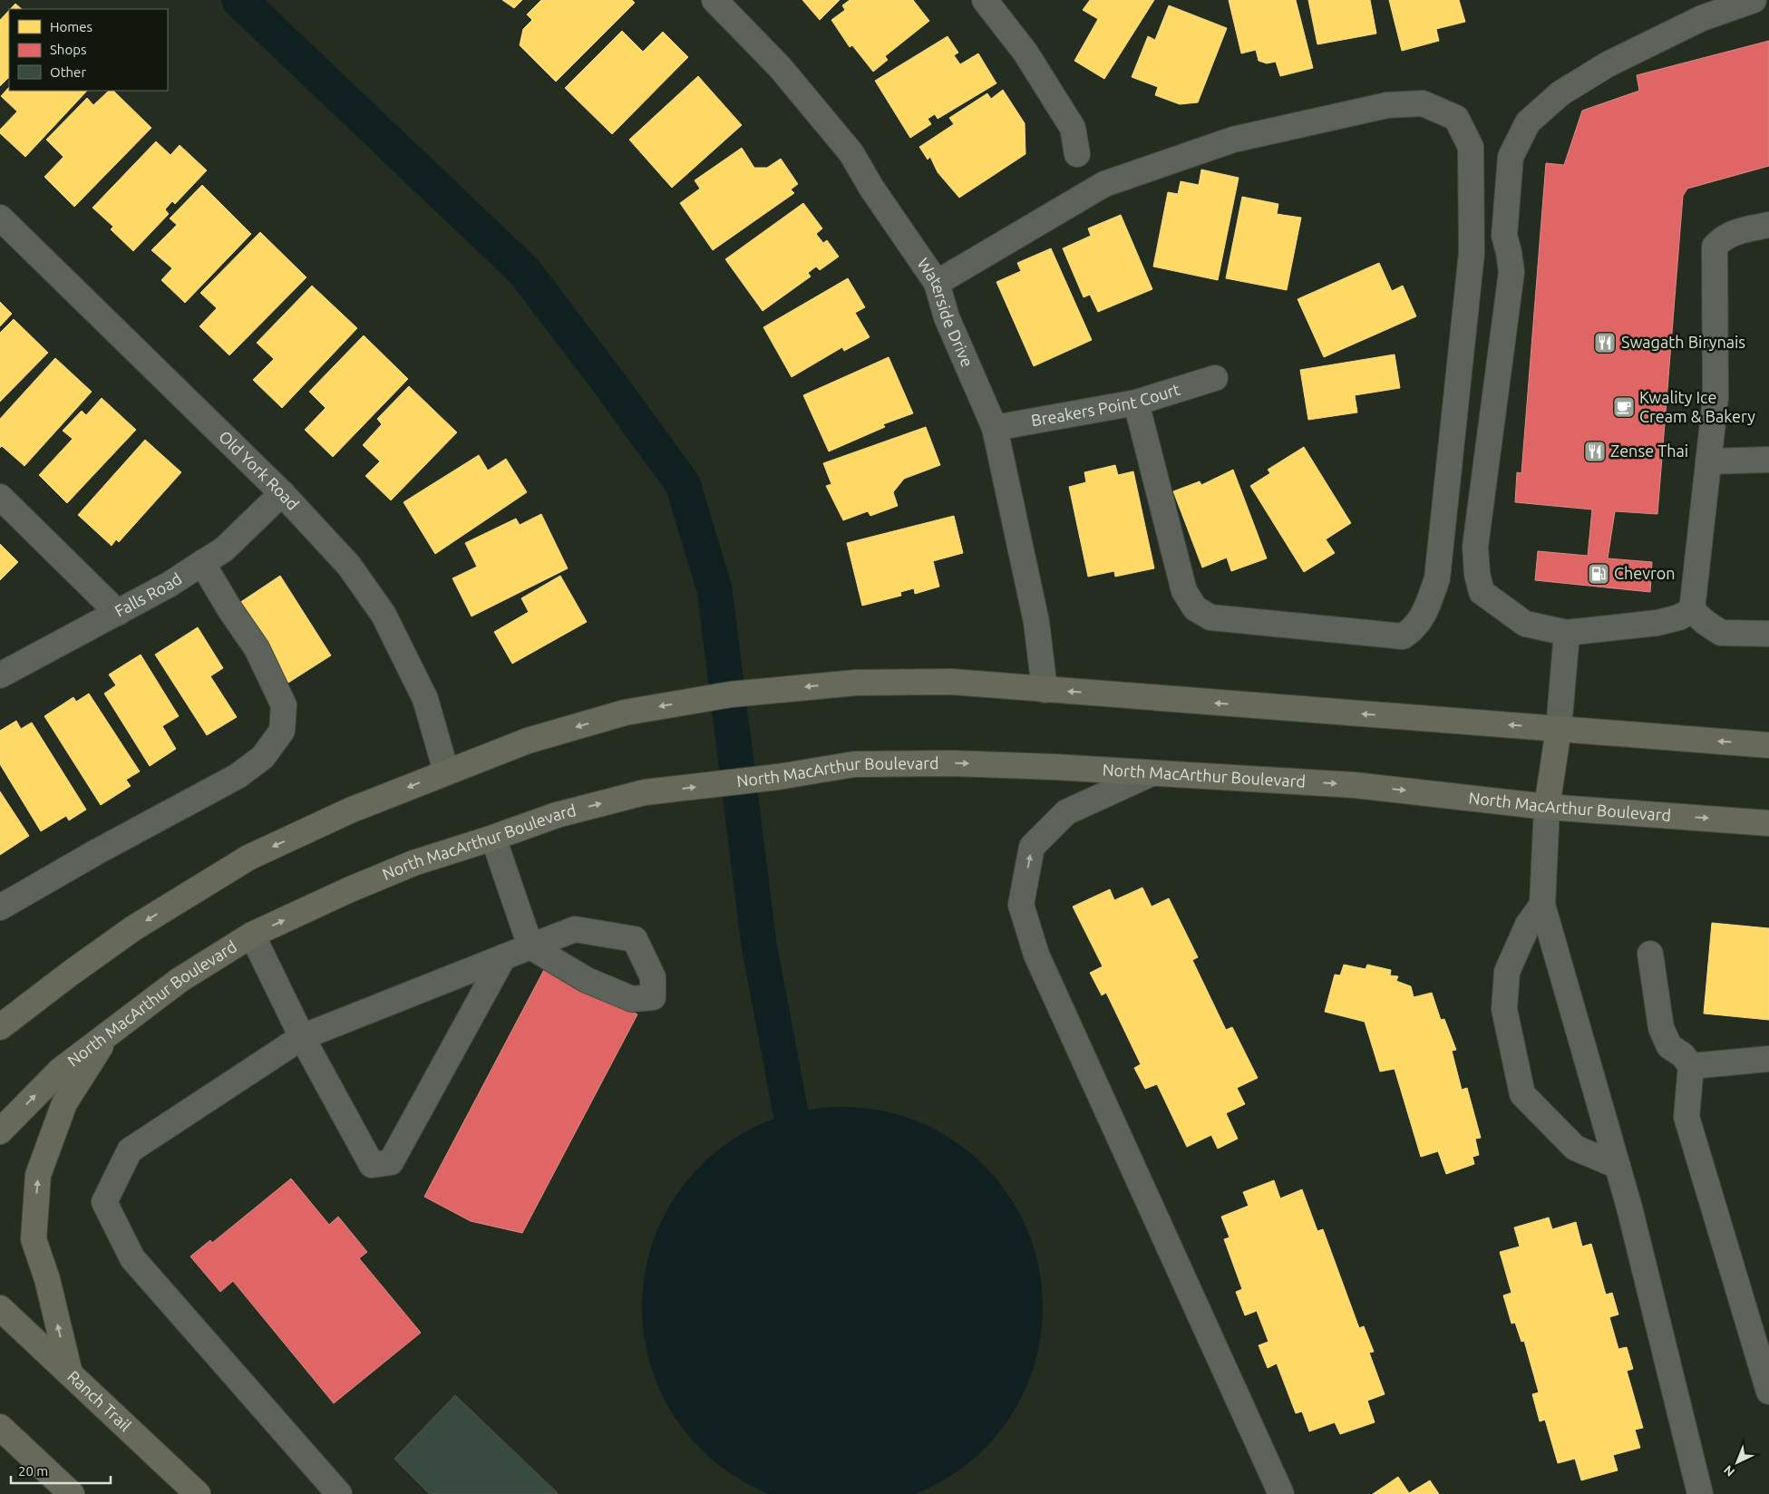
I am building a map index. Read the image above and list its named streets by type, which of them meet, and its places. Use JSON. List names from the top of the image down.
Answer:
{
  "streets": {
    "main road": ["North MacArthur Boulevard", "Ranch Trail"],
    "street": [
      "Waterside Drive",
      "Breakers Point Court",
      "Old York Road",
      "Falls Road"
    ]
  },
  "crossings": [
    ["Waterside Drive", "Breakers Point Court"],
    ["Old York Road", "Falls Road"]
  ],
  "places": {
    "restaurant": ["Swagath Birynais", "Zense Thai"],
    "cafe": ["Kwality Ice Cream & Bakery"],
    "fuel station": ["Chevron"]
  },
  "legend": ["Homes", "Shops", "Other"],
  "scale_bar": "20 m",
  "north": "bottom left"
}
